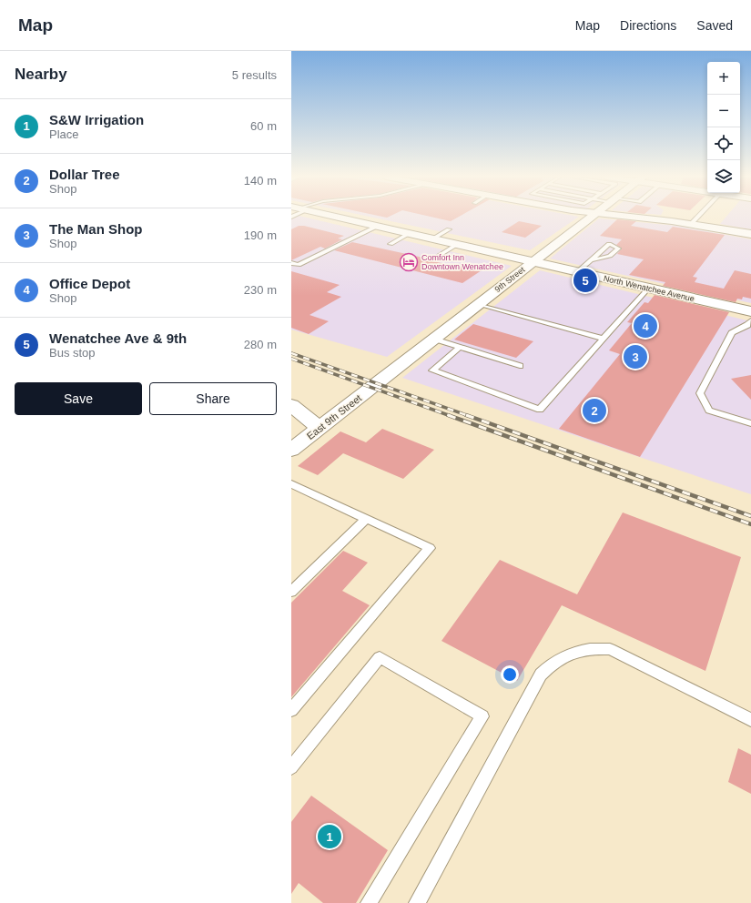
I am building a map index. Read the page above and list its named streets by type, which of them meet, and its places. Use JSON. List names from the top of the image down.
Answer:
{
  "streets": {
    "main road": ["9th Street", "North Wenatchee Avenue", "East 9th Street"]
  },
  "crossings": [
    ["9th Street", "North Wenatchee Avenue"],
    ["9th Street", "East 9th Street"]
  ],
  "places": {
    "hotel": ["Comfort Inn Downtown Wenatchee"]
  },
  "page": {
    "header": "Map",
    "nav": ["Map", "Directions", "Saved"],
    "heading": ["Nearby", "5 results"],
    "map_buttons": ["+", "−"],
    "list": [
      {
        "mark": "1",
        "name": "S&W Irrigation",
        "note": "Place",
        "value": "60 m"
      },
      {
        "mark": "2",
        "name": "Dollar Tree",
        "note": "Shop",
        "value": "140 m"
      },
      {
        "mark": "3",
        "name": "The Man Shop",
        "note": "Shop",
        "value": "190 m"
      },
      {
        "mark": "4",
        "name": "Office Depot",
        "note": "Shop",
        "value": "230 m"
      },
      {
        "mark": "5",
        "name": "Wenatchee Ave & 9th",
        "note": "Bus stop",
        "value": "280 m"
      }
    ],
    "pins": [
      "5",
      "4",
      "3",
      "2",
      "1"
    ],
    "buttons": ["Save", "Share"]
  }
}
